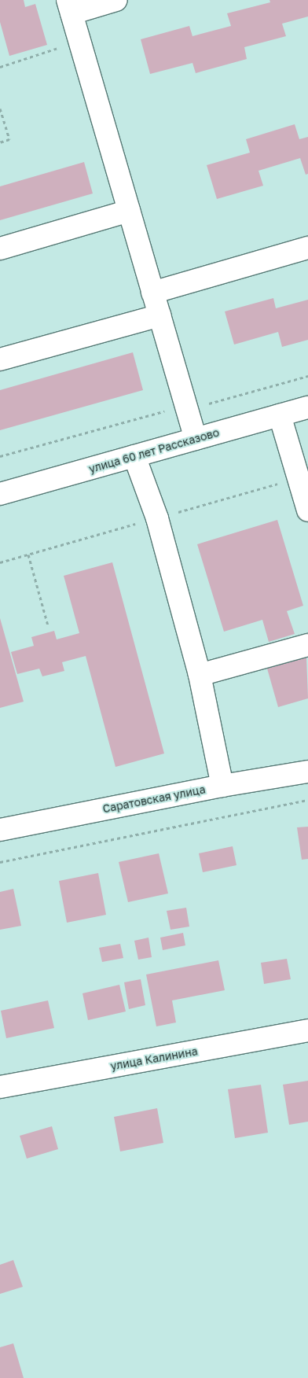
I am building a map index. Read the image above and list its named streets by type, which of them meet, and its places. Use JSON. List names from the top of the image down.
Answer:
{
  "streets": {
    "street": ["улица 60 лет Рассказово", "Саратовская улица", "улица Калинина"]
  }
}
